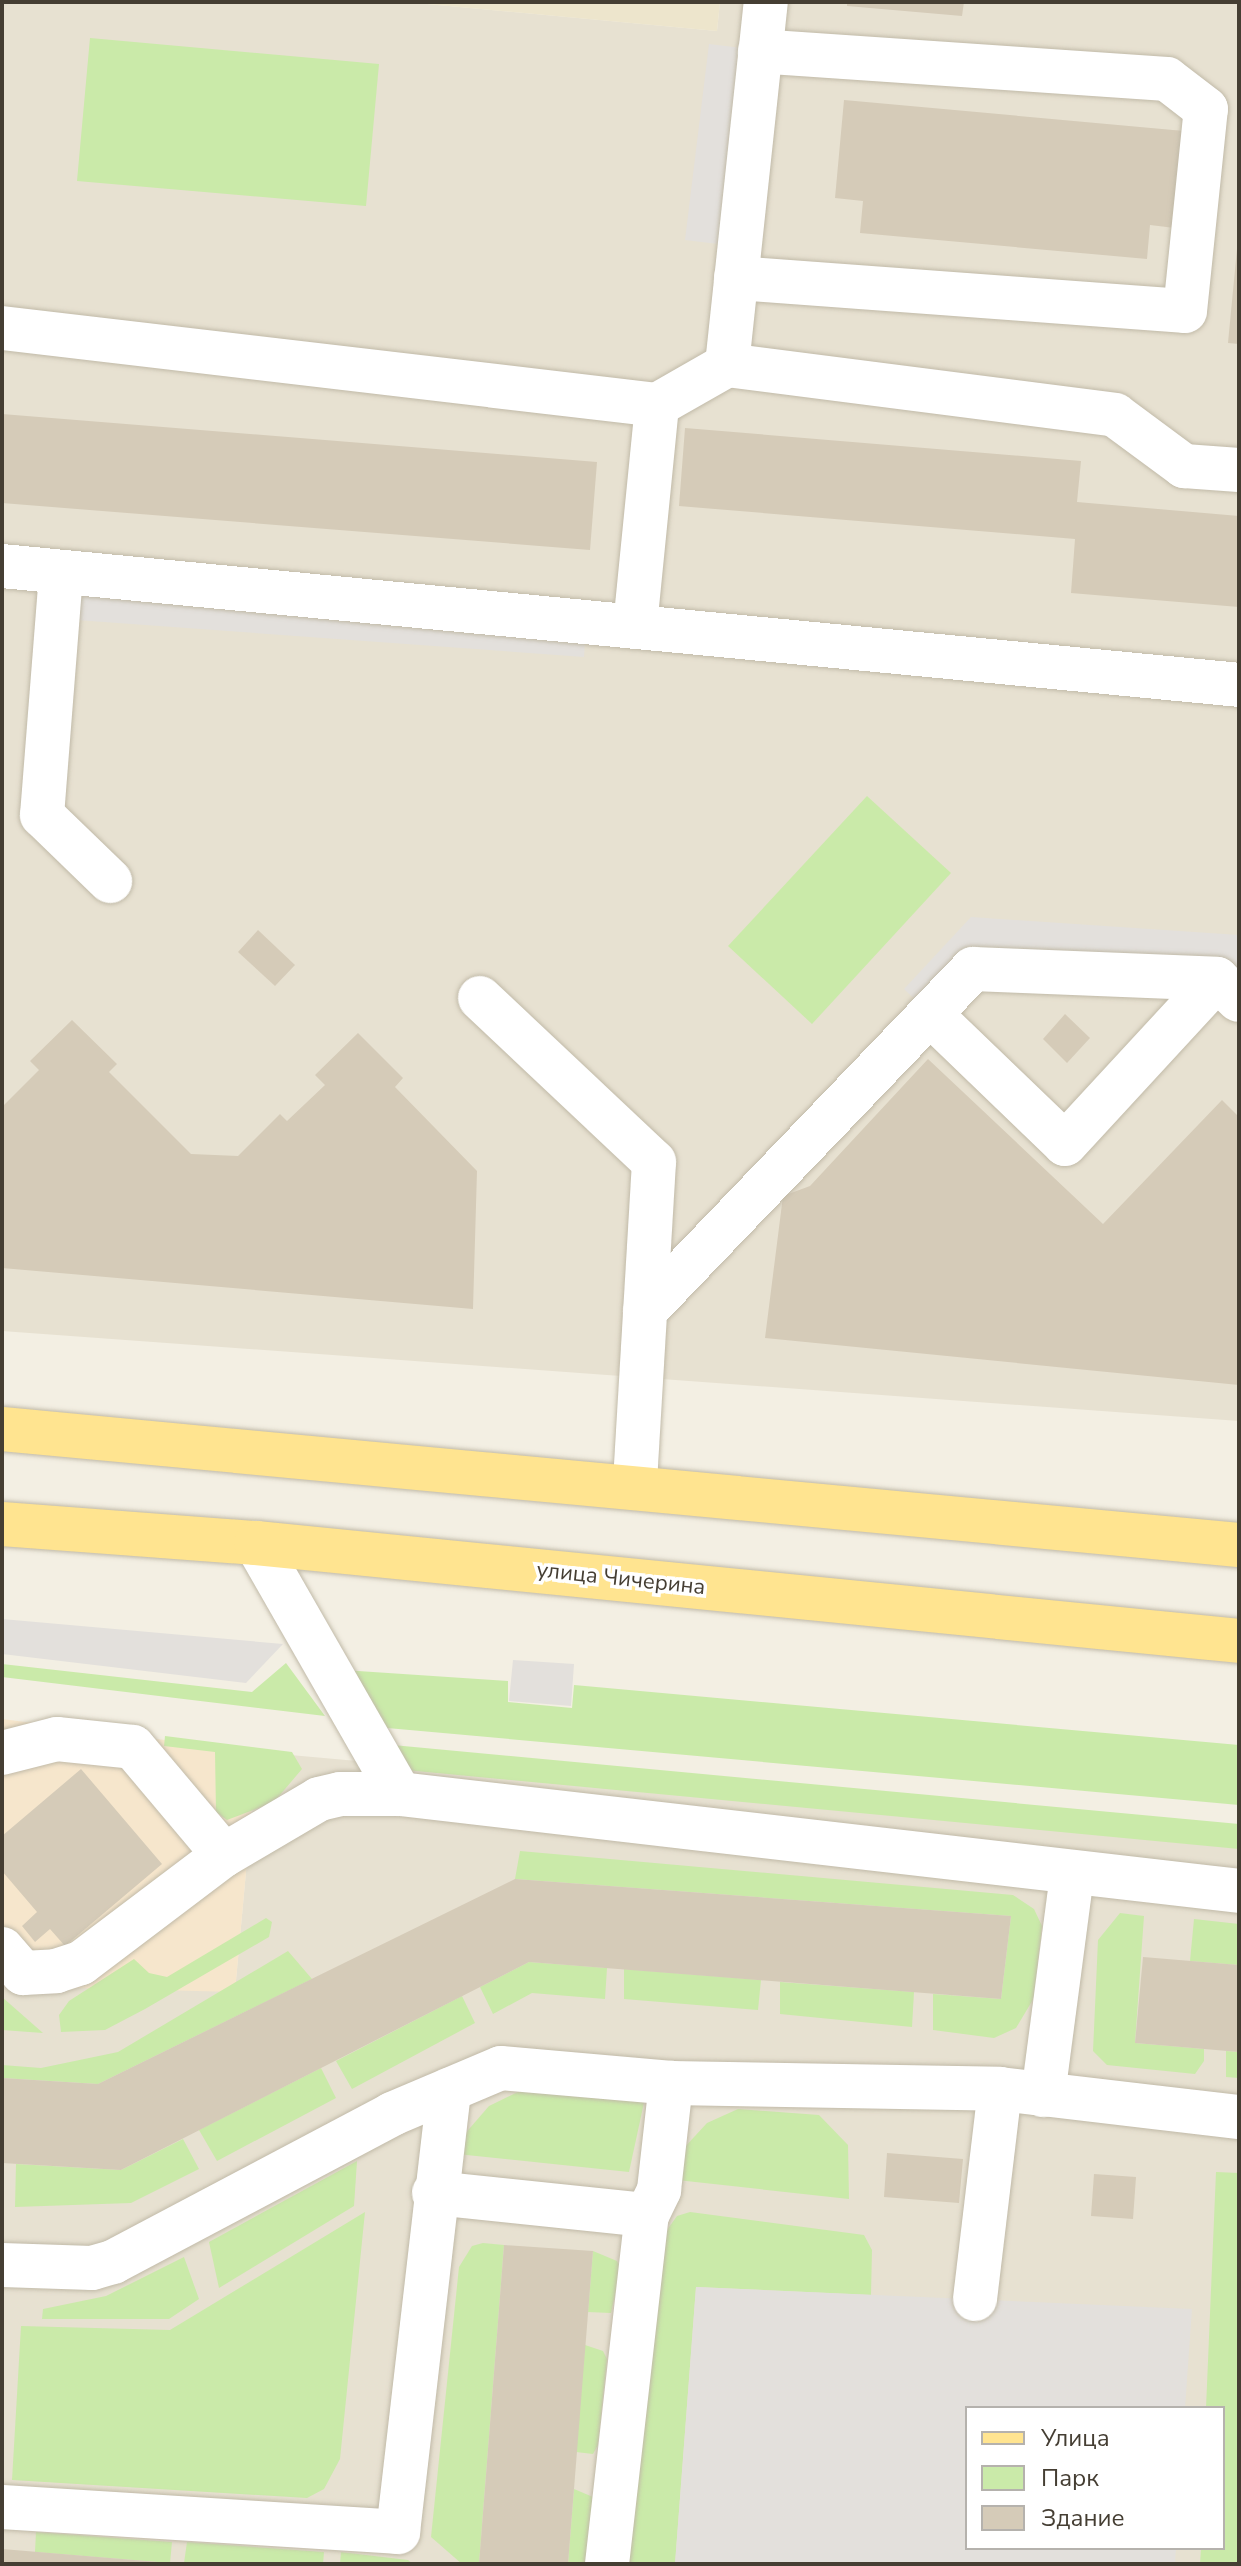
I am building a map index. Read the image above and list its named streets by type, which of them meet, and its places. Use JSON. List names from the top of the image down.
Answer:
{
  "streets": {
    "main road": ["улица Чичерина"]
  },
  "legend": ["Улица", "Парк", "Здание"]
}
